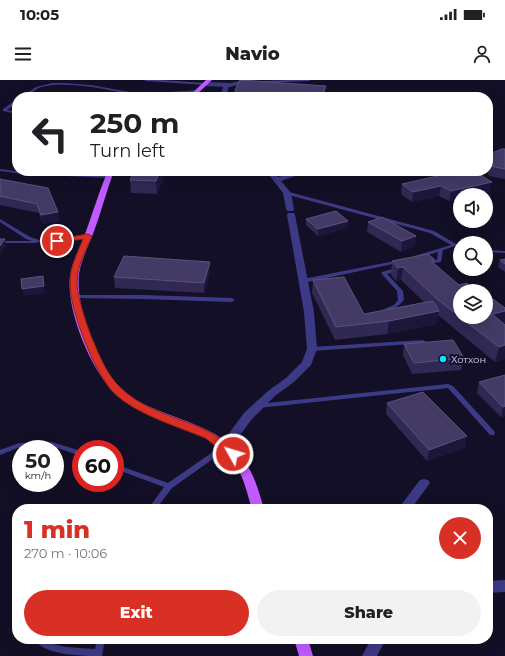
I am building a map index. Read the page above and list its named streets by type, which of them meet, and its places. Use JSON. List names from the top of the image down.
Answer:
{
  "places": ["Хотхон"],
  "page": {
    "status": "10:05",
    "header": "Navio",
    "turn": ["250 m", "Turn left"],
    "speed": "50 km/h",
    "limit": "60",
    "heading": ["1 min", "270 m · 10:06"],
    "buttons": ["Exit", "Share"]
  }
}
